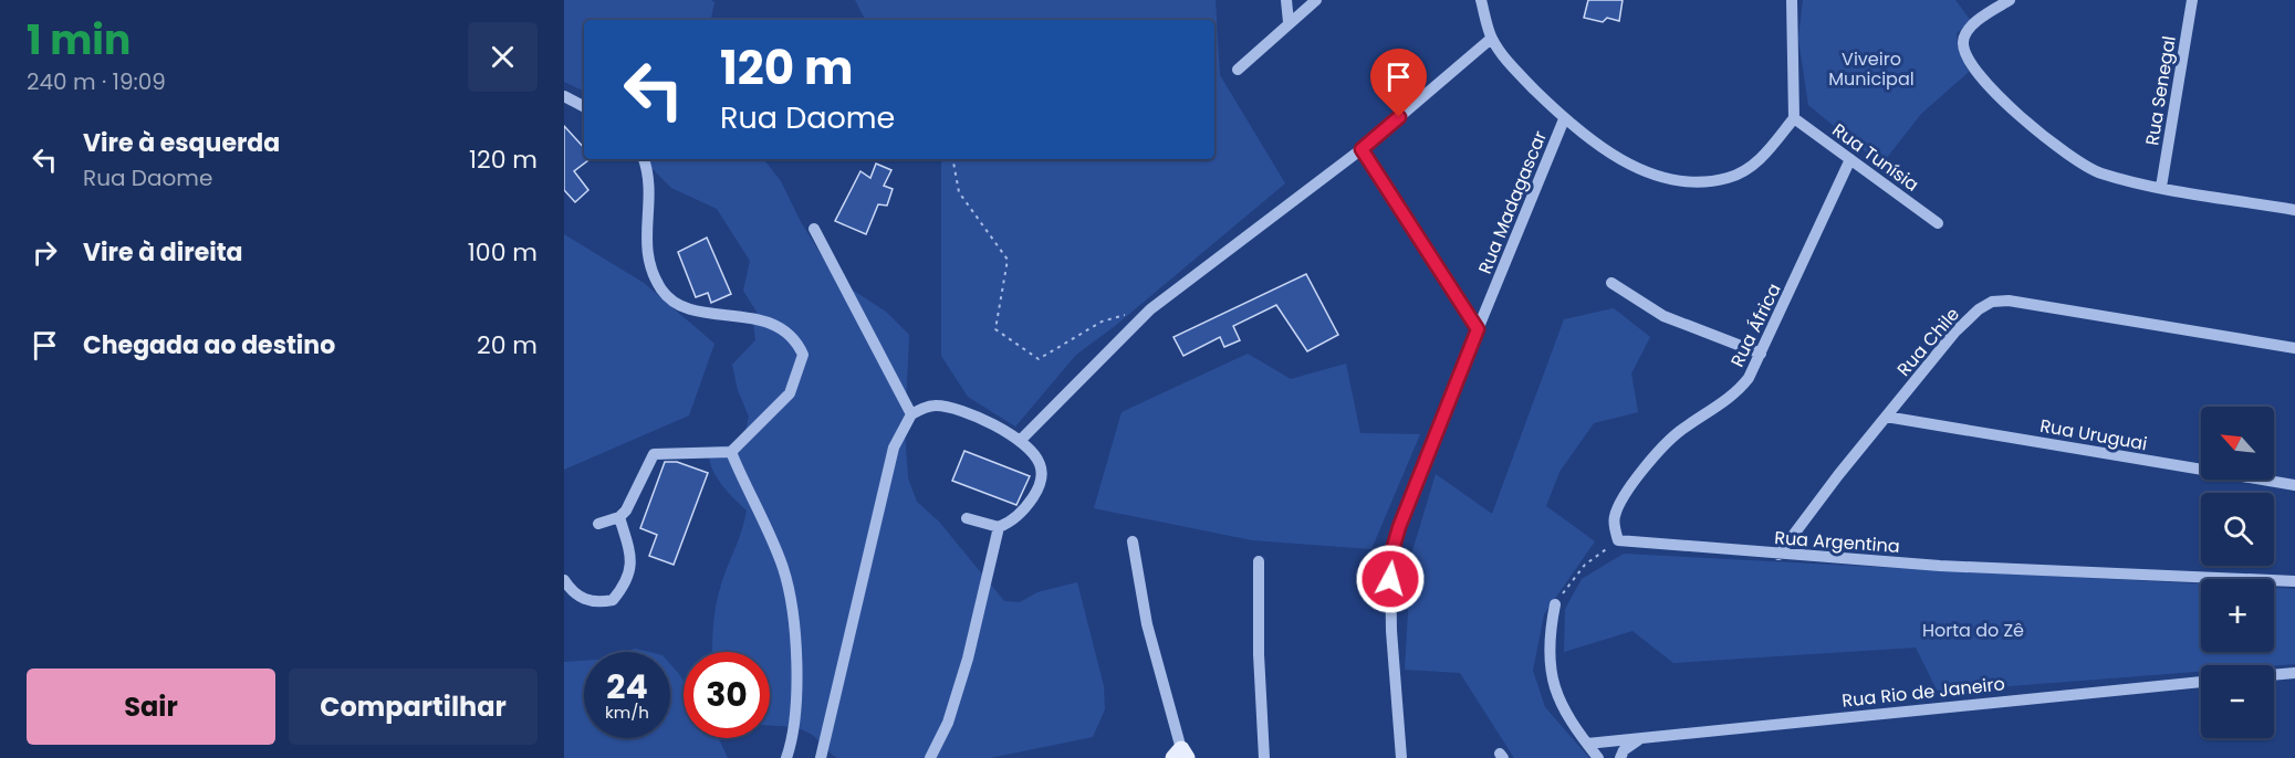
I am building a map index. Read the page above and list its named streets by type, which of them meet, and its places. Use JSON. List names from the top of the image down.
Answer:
{
  "streets": {
    "street": [
      "Rua Senegal",
      "Rua Tunísia",
      "Rua Madagascar",
      "Rua África",
      "Rua Chile",
      "Rua Uruguai",
      "Rua Argentina",
      "Rua Rio de Janeiro"
    ]
  },
  "crossings": [
    ["Rua Tunísia", "Rua África"],
    ["Rua África", "Rua Argentina"],
    ["Rua Chile", "Rua Uruguai"],
    ["Rua Chile", "Rua Argentina"]
  ],
  "parks": ["Viveiro Municipal", "Horta do Zê"],
  "north": "top left",
  "page": {
    "heading": ["1 min", "240 m · 19:09"],
    "turn": ["120 m", "Rua Daome"],
    "list": [
      {
        "name": "Vire à esquerda",
        "note": "Rua Daome",
        "value": "120 m"
      },
      {
        "name": "Vire à direita",
        "value": "100 m"
      },
      {
        "name": "Chegada ao destino",
        "value": "20 m"
      }
    ],
    "map_buttons": ["+", "−"],
    "speed": "24 km/h",
    "limit": "30",
    "buttons": ["Sair", "Compartilhar"]
  }
}
